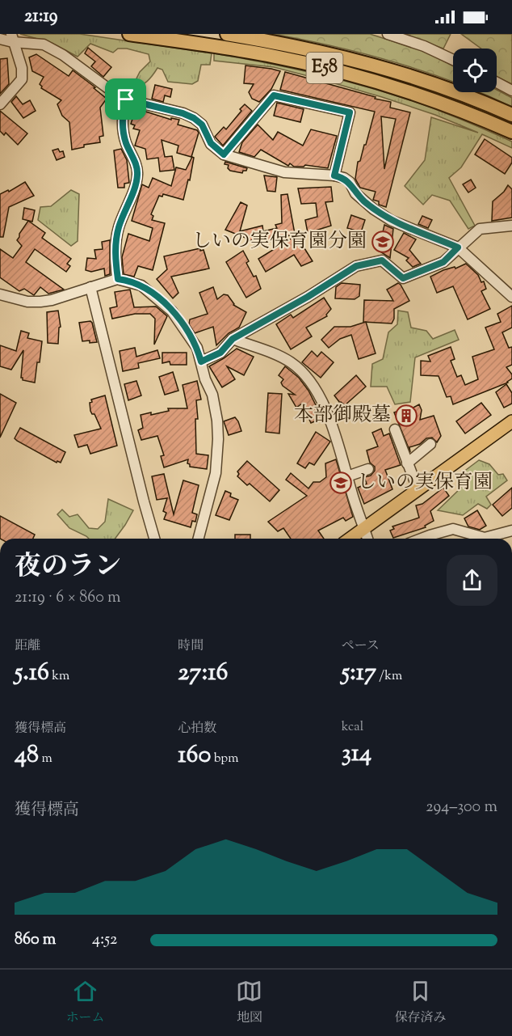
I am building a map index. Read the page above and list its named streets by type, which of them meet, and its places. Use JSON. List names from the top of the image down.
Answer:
{
  "streets": {
    "highway": ["E58"]
  },
  "places": {
    "school or university": ["しいの実保育園分園", "しいの実保育園"],
    "building": ["本部御殿墓"]
  },
  "page": {
    "status": "21:19",
    "heading": ["夜のラン", "21:19 · 6 × 860 m"],
    "stats": [
      ["距離", "5.16 km"],
      ["時間", "27:16"],
      ["ペース", "5:17 /km"],
      ["獲得標高", "48 m"],
      ["心拍数", "160 bpm"],
      ["kcal", "314"]
    ],
    "chart": ["獲得標高", "294–300 m"],
    "list": [
      {
        "name": "860 m",
        "note": "4:52"
      }
    ],
    "tabs": ["ホーム", "地図", "保存済み"]
  }
}
